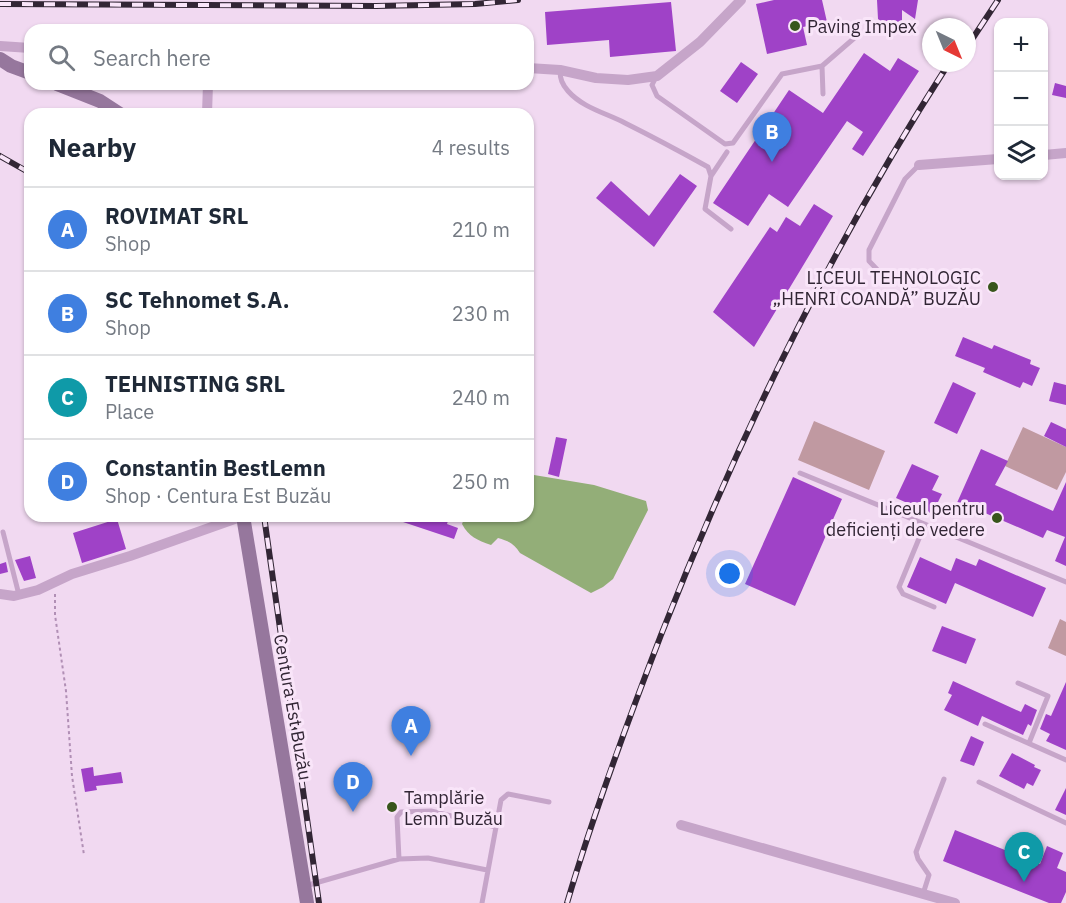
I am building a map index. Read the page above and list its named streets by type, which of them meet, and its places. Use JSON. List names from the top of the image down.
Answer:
{
  "streets": {
    "main road": ["Centura Est Buzău"]
  },
  "places": [
    "Paving Impex",
    "LICEUL TEHNOLOGIC „HENRI COANDĂ” BUZĂU",
    "Liceul pentru deficienți de vedere",
    "Tamplărie Lemn Buzău"
  ],
  "north": "bottom right",
  "page": {
    "map_buttons": ["+", "−"],
    "search": "Search here",
    "heading": ["Nearby", "4 results"],
    "pins": [
      "B",
      "A",
      "D",
      "C"
    ],
    "list": [
      {
        "mark": "A",
        "name": "ROVIMAT SRL",
        "note": "Shop",
        "value": "210 m"
      },
      {
        "mark": "B",
        "name": "SC Tehnomet S.A.",
        "note": "Shop",
        "value": "230 m"
      },
      {
        "mark": "C",
        "name": "TEHNISTING SRL",
        "note": "Place",
        "value": "240 m"
      },
      {
        "mark": "D",
        "name": "Constantin BestLemn",
        "note": "Shop · Centura Est Buzău",
        "value": "250 m"
      }
    ]
  }
}
